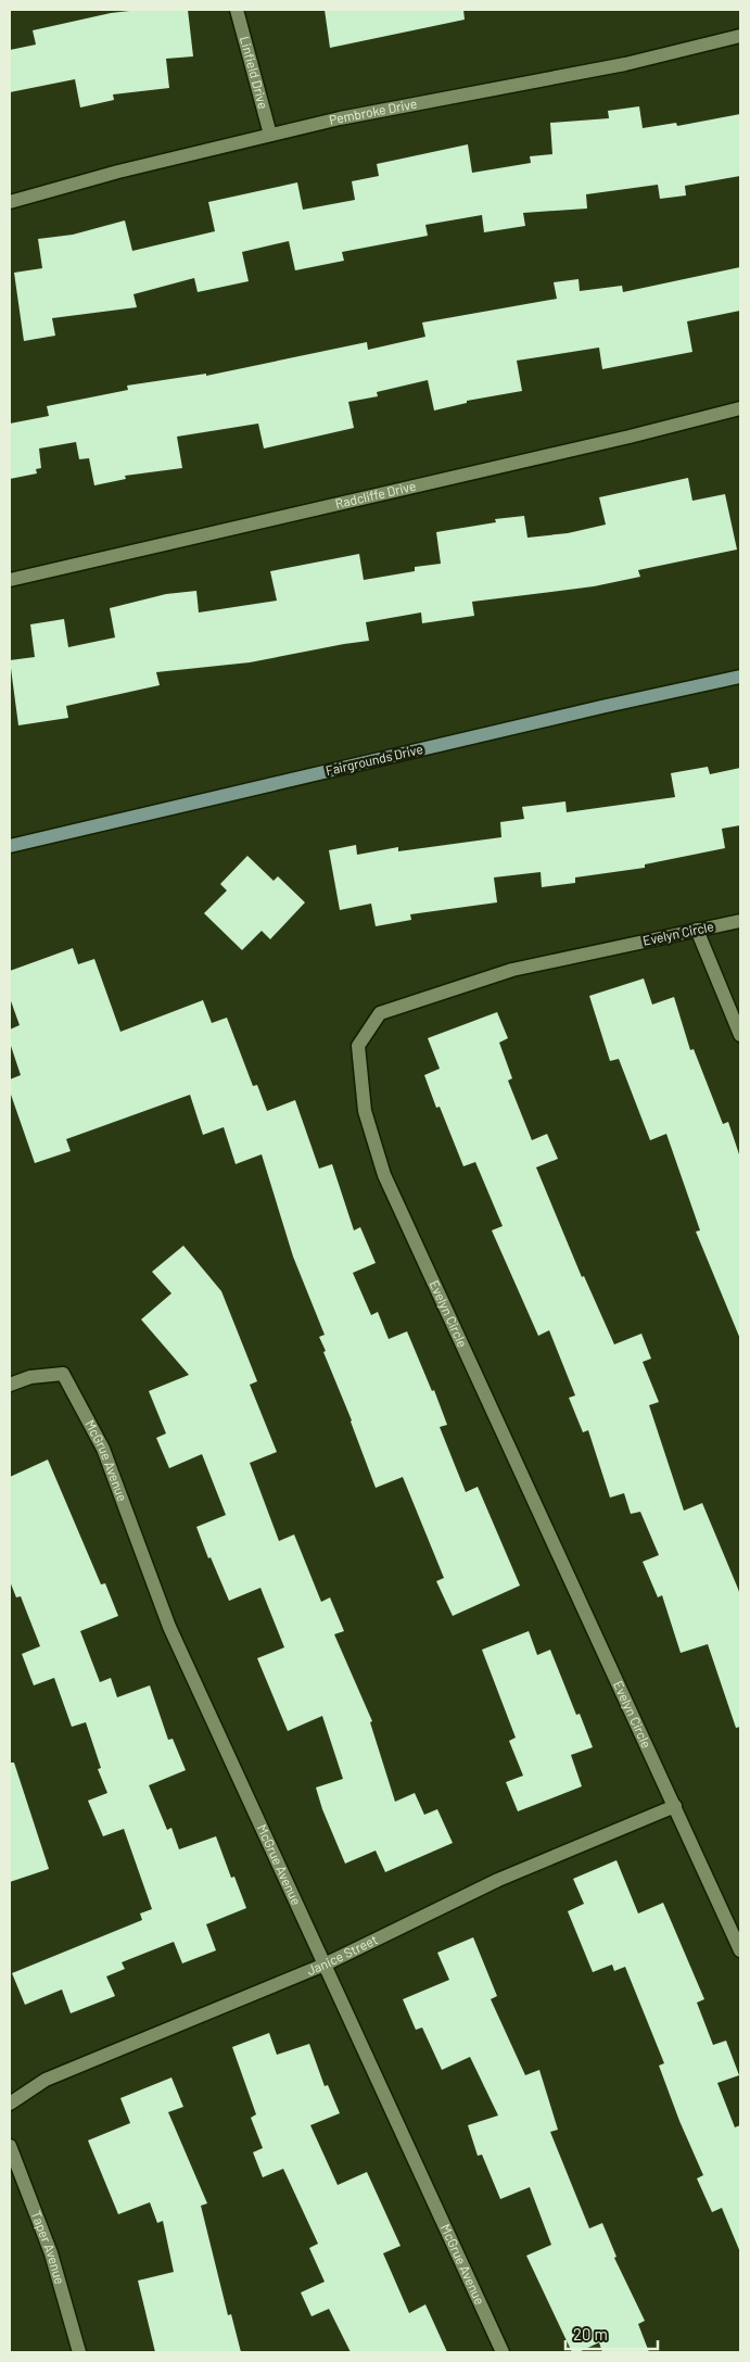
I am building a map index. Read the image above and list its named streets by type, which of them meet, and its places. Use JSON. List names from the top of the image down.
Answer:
{
  "streets": {
    "main road": ["Fairgrounds Drive"],
    "street": [
      "Linfield Drive",
      "Pembroke Drive",
      "Radcliffe Drive",
      "Evelyn Circle",
      "McGrue Avenue",
      "Janice Street",
      "Taper Avenue"
    ]
  },
  "crossings": [
    ["Linfield Drive", "Pembroke Drive"],
    ["Evelyn Circle", "Janice Street"],
    ["McGrue Avenue", "Janice Street"]
  ],
  "scale_bar": "20 m"
}
